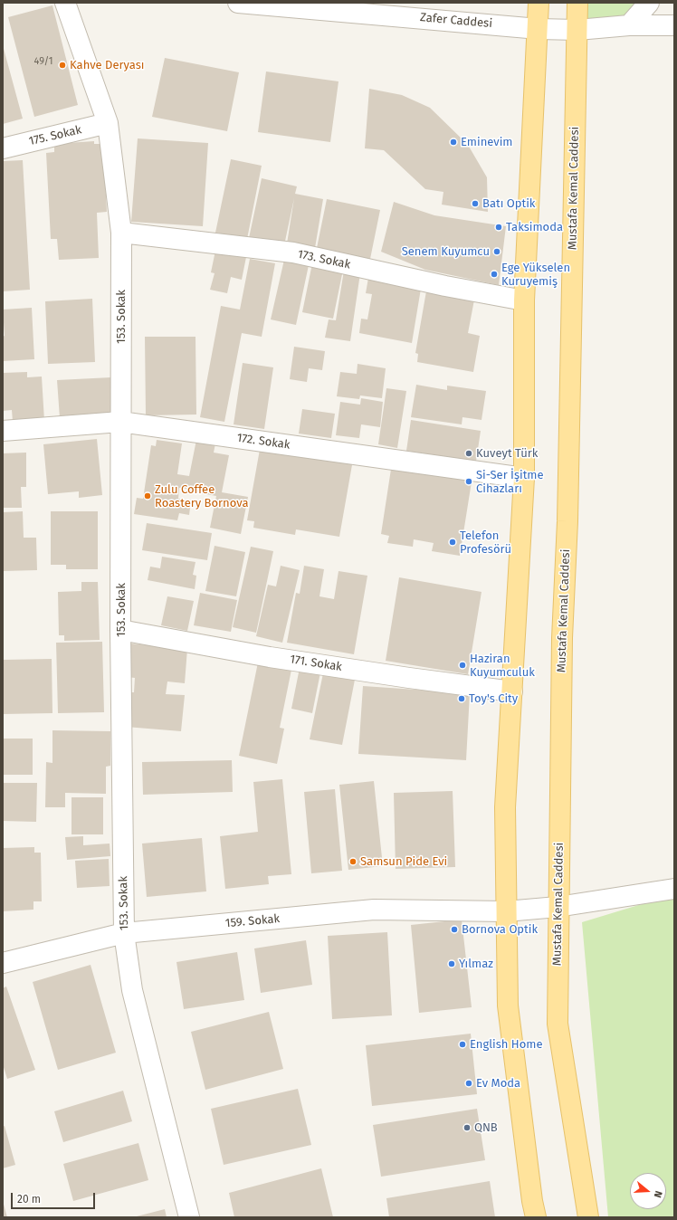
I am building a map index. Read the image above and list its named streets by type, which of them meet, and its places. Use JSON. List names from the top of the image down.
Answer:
{
  "streets": {
    "main road": ["Mustafa Kemal Caddesi"],
    "street": [
      "Zafer Caddesi",
      "175. Sokak",
      "173. Sokak",
      "153. Sokak",
      "172. Sokak",
      "171. Sokak",
      "159. Sokak"
    ]
  },
  "crossings": [
    ["Zafer Caddesi", "Mustafa Kemal Caddesi"],
    ["175. Sokak", "153. Sokak"],
    ["Mustafa Kemal Caddesi", "159. Sokak"],
    ["173. Sokak", "153. Sokak"],
    ["153. Sokak", "172. Sokak"],
    ["153. Sokak", "171. Sokak"],
    ["153. Sokak", "159. Sokak"]
  ],
  "places": [
    "Kahve Deryası",
    "Eminevim",
    "Batı Optik",
    "Taksimoda",
    "Senem Kuyumcu",
    "Ege Yükselen Kuruyemiş",
    "Kuveyt Türk",
    "Si-Ser İşitme Cihazları",
    "Zulu Coffee Roastery Bornova",
    "Telefon Profesörü",
    "Haziran Kuyumculuk",
    "Toy's City",
    "Samsun Pide Evi",
    "Bornova Optik",
    "Yılmaz",
    "English Home",
    "Ev Moda",
    "QNB"
  ],
  "house_numbers": ["49/1"],
  "scale_bar": "20 m",
  "north": "right"
}
